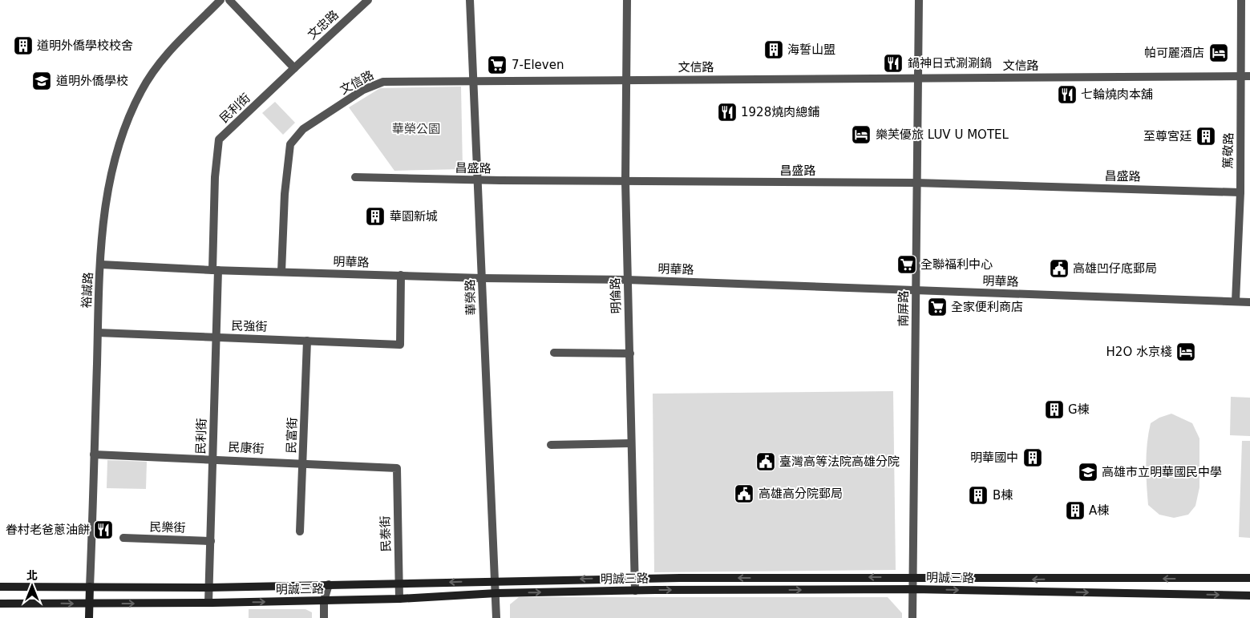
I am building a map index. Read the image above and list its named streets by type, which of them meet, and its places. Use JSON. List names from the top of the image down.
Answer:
{
  "streets": {
    "street": [
      "文忠路",
      "文信路",
      "民利街",
      "篤敬路",
      "昌盛路",
      "明華路",
      "裕誠路",
      "明倫路",
      "華榮路",
      "南屏路",
      "民強街",
      "民富街",
      "民康街",
      "民樂街",
      "民泰街",
      "明誠三路"
    ]
  },
  "crossings": [
    ["文忠路", "民利街"],
    ["文信路", "篤敬路"],
    ["文信路", "明華路"],
    ["文信路", "明倫路"],
    ["文信路", "華榮路"],
    ["文信路", "南屏路"],
    ["民利街", "明華路"],
    ["民利街", "民強街"],
    ["民利街", "民康街"],
    ["民利街", "民樂街"],
    ["民利街", "明誠三路"],
    ["篤敬路", "昌盛路"],
    ["篤敬路", "明華路"],
    ["昌盛路", "明倫路"],
    ["昌盛路", "華榮路"],
    ["昌盛路", "南屏路"],
    ["明華路", "裕誠路"],
    ["明華路", "明倫路"],
    ["明華路", "華榮路"],
    ["明華路", "南屏路"],
    ["明華路", "民強街"],
    ["裕誠路", "民強街"],
    ["裕誠路", "民康街"],
    ["裕誠路", "明誠三路"],
    ["明倫路", "明誠三路"],
    ["華榮路", "明誠三路"],
    ["南屏路", "明誠三路"],
    ["民強街", "民富街"],
    ["民富街", "民康街"],
    ["民康街", "民泰街"],
    ["民泰街", "明誠三路"]
  ],
  "parks": ["華榮公園"],
  "places": {
    "building": [
      "道明外僑學校校舍",
      "海誓山盟",
      "至尊宮廷",
      "華園新城",
      "G棟",
      "明華國中",
      "B棟",
      "A棟"
    ],
    "hotel": ["帕可麗酒店", "樂芙優旅 LUV U MOTEL", "H2O 水京棧"],
    "restaurant": [
      "鍋神日式涮涮鍋",
      "七輪燒肉本舖",
      "1928燒肉總鋪",
      "眷村老爸蔥油餅"
    ],
    "supermarket": ["7-Eleven", "全聯福利中心", "全家便利商店"],
    "school or university": ["道明外僑學校", "高雄市立明華國民中學"],
    "public building": ["高雄凹仔底郵局", "臺灣高等法院高雄分院", "高雄高分院郵局"]
  },
  "north": "top"
}
